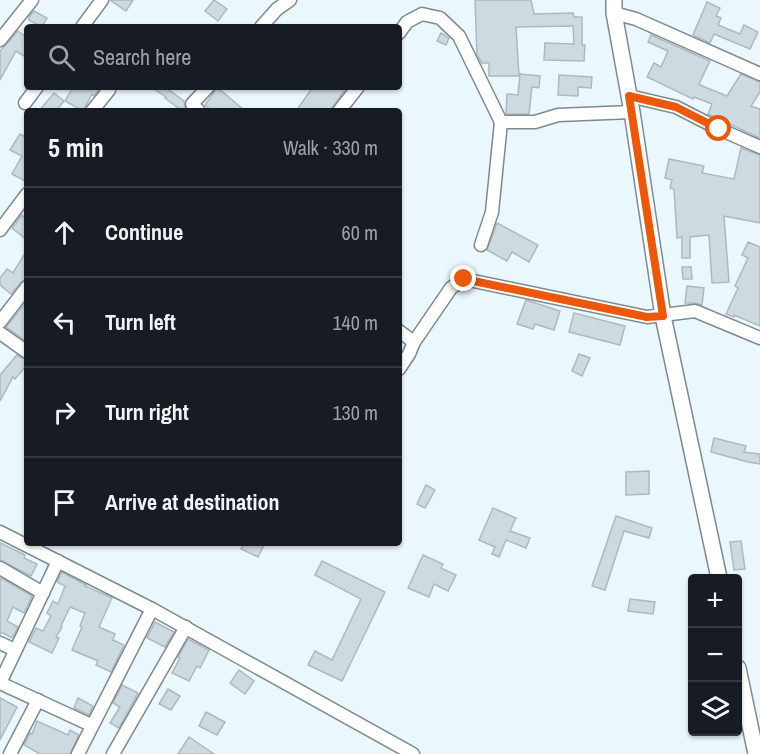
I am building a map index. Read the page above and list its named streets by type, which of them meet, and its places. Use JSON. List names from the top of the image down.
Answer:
{
  "page": {
    "search": "Search here",
    "heading": ["5 min", "Walk · 330 m"],
    "list": [
      ["Continue", "60 m"],
      ["Turn left", "140 m"],
      ["Turn right", "130 m"],
      "Arrive at destination"
    ],
    "map_buttons": ["+", "−"]
  }
}
